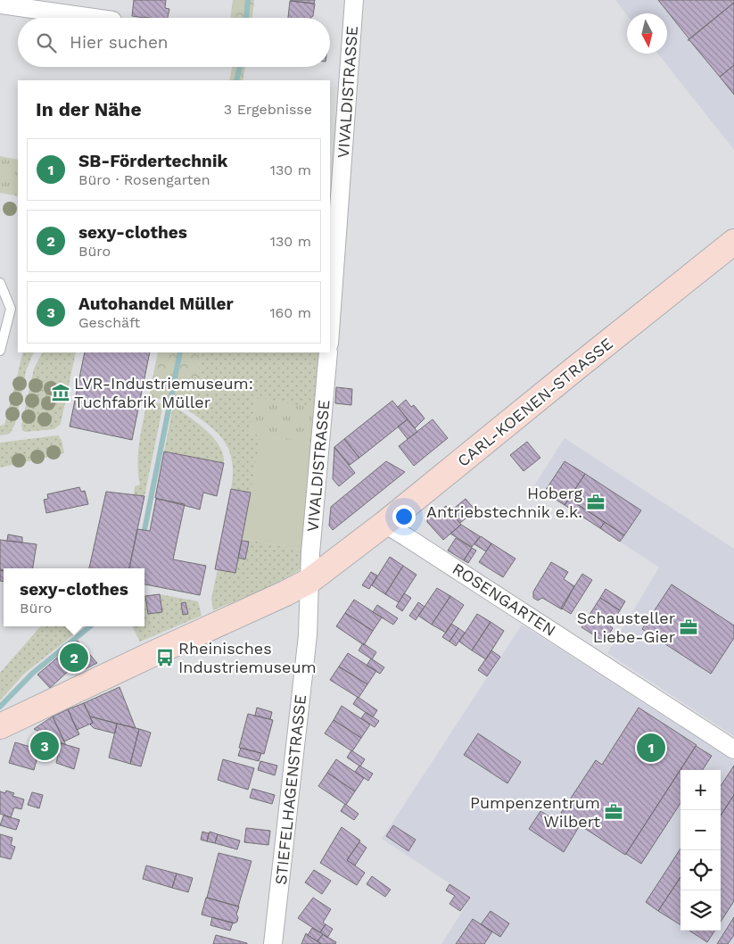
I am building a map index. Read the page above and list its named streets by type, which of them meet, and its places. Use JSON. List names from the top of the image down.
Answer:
{
  "streets": {
    "street": [
      "VIVALDISTRASSE",
      "CARL-KOENEN-STRASSE",
      "ROSENGARTEN",
      "STIEFELHAGENSTRASSE"
    ]
  },
  "crossings": [
    ["VIVALDISTRASSE", "CARL-KOENEN-STRASSE"],
    ["VIVALDISTRASSE", "STIEFELHAGENSTRASSE"],
    ["CARL-KOENEN-STRASSE", "ROSENGARTEN"],
    ["CARL-KOENEN-STRASSE", "STIEFELHAGENSTRASSE"]
  ],
  "places": {
    "museum": ["LVR-Industriemuseum: Tuchfabrik Müller"],
    "office": ["Hoberg Antriebstechnik e.k.", "Schausteller Liebe-Gier", "Pumpenzentrum Wilbert"],
    "bus stop": ["Rheinisches Industriemuseum"]
  },
  "north": "bottom",
  "page": {
    "search": "Hier suchen",
    "heading": ["In der Nähe", "3 Ergebnisse"],
    "list": [
      {
        "mark": "1",
        "name": "SB-Fördertechnik",
        "note": "Büro · Rosengarten",
        "value": "130 m"
      },
      {
        "mark": "2",
        "name": "sexy-clothes",
        "note": "Büro",
        "value": "130 m"
      },
      {
        "mark": "3",
        "name": "Autohandel Müller",
        "note": "Geschäft",
        "value": "160 m"
      }
    ],
    "popup": ["sexy-clothes", "Büro"],
    "pins": ["2", "3", "1"],
    "map_buttons": ["+", "−"]
  }
}
